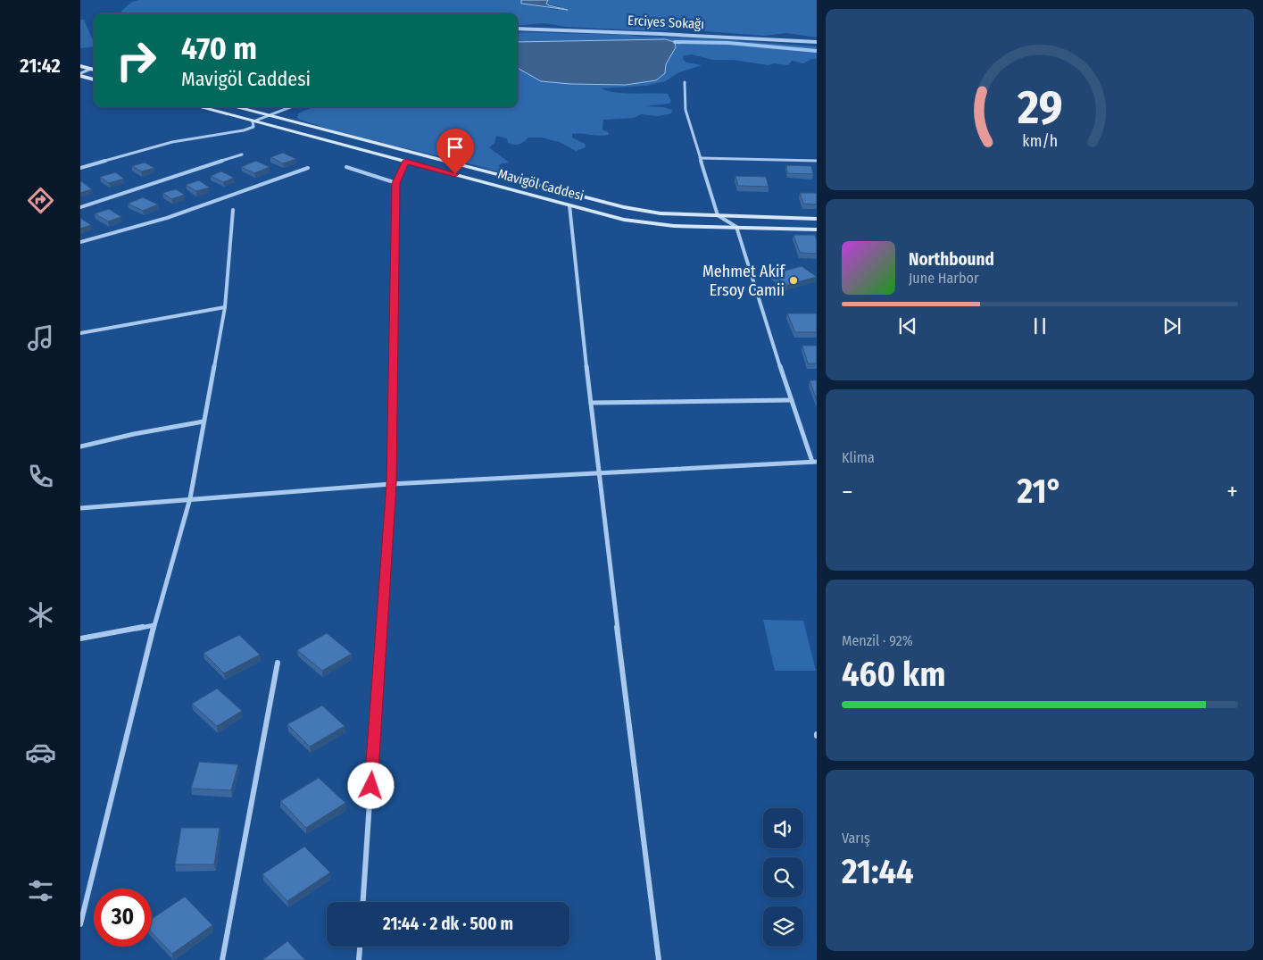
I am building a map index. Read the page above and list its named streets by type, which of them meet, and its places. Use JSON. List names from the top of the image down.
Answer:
{
  "streets": {
    "main road": ["Mavigöl Caddesi"],
    "street": ["Erciyes Sokağı"]
  },
  "places": ["Mehmet Akif Ersoy Camii"],
  "page": {
    "tabs": "21:42",
    "turn": ["470 m", "Mavigöl Caddesi"],
    "song": ["Northbound", "June Harbor"],
    "tile": [
      "Klima",
      ["Menzil · 92%", "460 km"],
      ["Varış", "21:44"]
    ],
    "heat": ["−", "21°", "+"],
    "limit": "30",
    "trip": "21:44 · 2 dk · 500 m",
    "gauge": ["29", "km/h"]
  }
}
